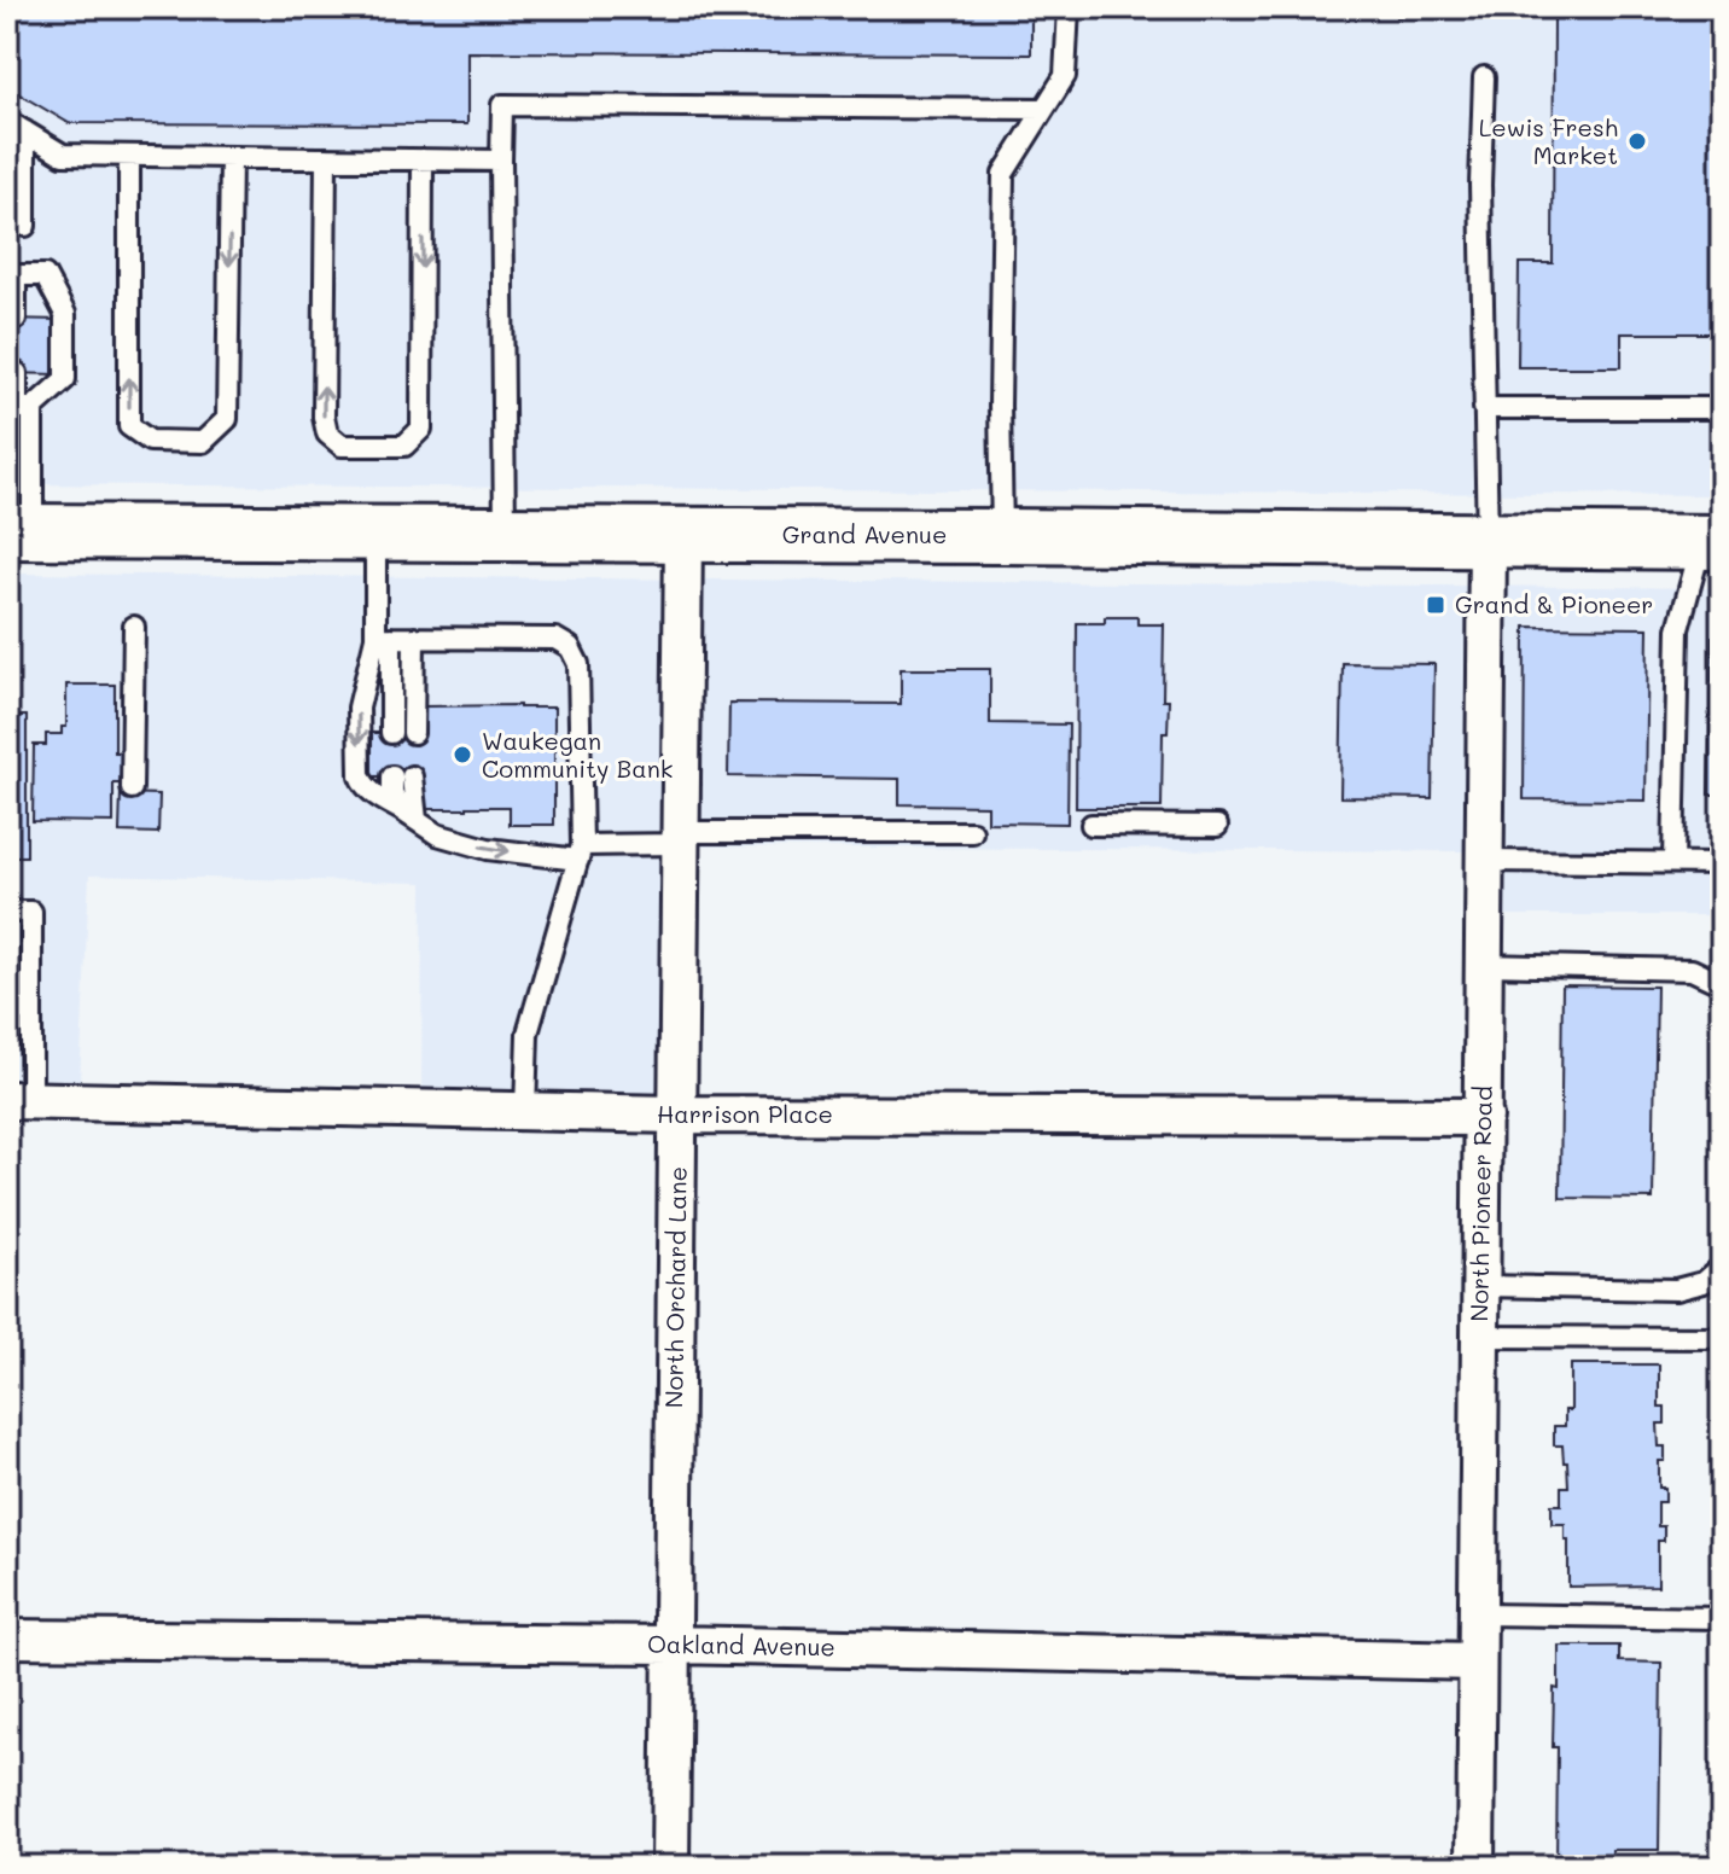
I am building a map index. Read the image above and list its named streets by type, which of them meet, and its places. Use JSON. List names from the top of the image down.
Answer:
{
  "streets": {
    "main road": ["Grand Avenue"],
    "street": [
      "Harrison Place",
      "North Pioneer Road",
      "North Orchard Lane",
      "Oakland Avenue"
    ]
  },
  "crossings": [
    ["Grand Avenue", "North Pioneer Road"],
    ["Grand Avenue", "North Orchard Lane"],
    ["Harrison Place", "North Pioneer Road"],
    ["Harrison Place", "North Orchard Lane"],
    ["North Pioneer Road", "Oakland Avenue"],
    ["North Orchard Lane", "Oakland Avenue"]
  ],
  "places": {
    "other": ["Lewis Fresh Market", "Waukegan Community Bank"],
    "transit": ["Grand & Pioneer"]
  }
}
